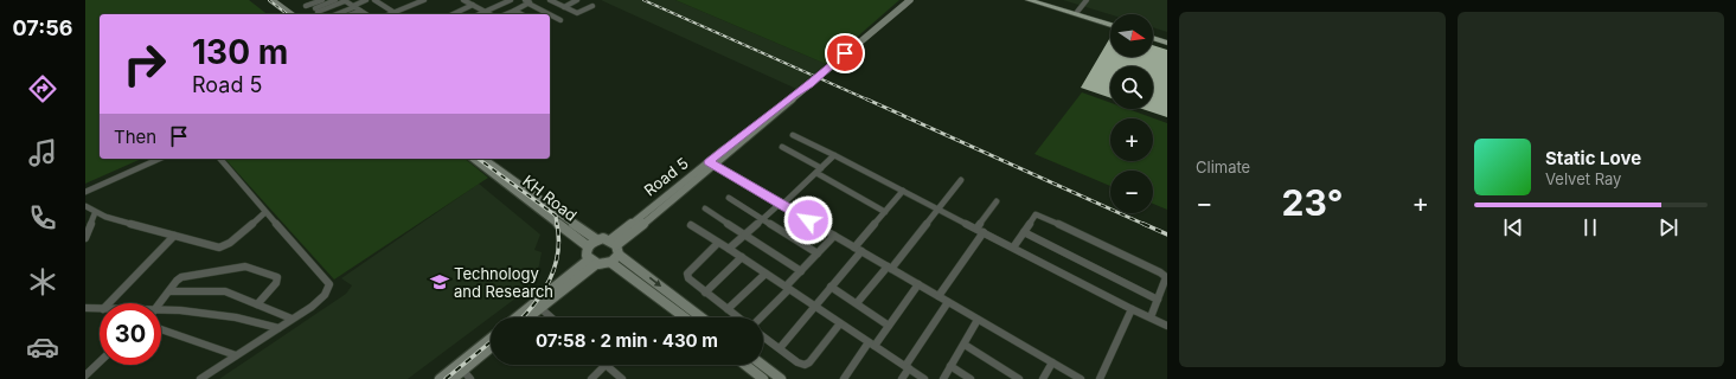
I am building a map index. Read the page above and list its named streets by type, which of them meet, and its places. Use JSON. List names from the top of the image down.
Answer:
{
  "streets": {
    "street": ["Road 5", "KH Road"]
  },
  "places": {
    "school or university": ["Technology and Research"]
  },
  "north": "right",
  "page": {
    "tabs": "07:56",
    "tile": "Climate",
    "map_buttons": ["+", "−"],
    "turn": ["130 m", "Road 5"],
    "then": "Then",
    "song": ["Static Love", "Velvet Ray"],
    "heat": ["−", "23°", "+"],
    "limit": "30",
    "trip": "07:58 · 2 min · 430 m"
  }
}
